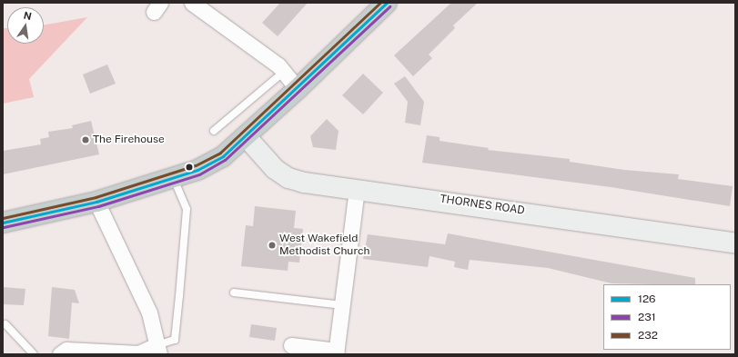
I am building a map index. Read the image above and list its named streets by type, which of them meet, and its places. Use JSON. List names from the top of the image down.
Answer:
{
  "streets": {
    "street": ["THORNES ROAD"]
  },
  "places": ["The Firehouse", "West Wakefield Methodist Church"],
  "lines": ["transit line 126", "transit line 232", "transit line 231"],
  "legend": ["126", "231", "232"],
  "north": "top"
}
